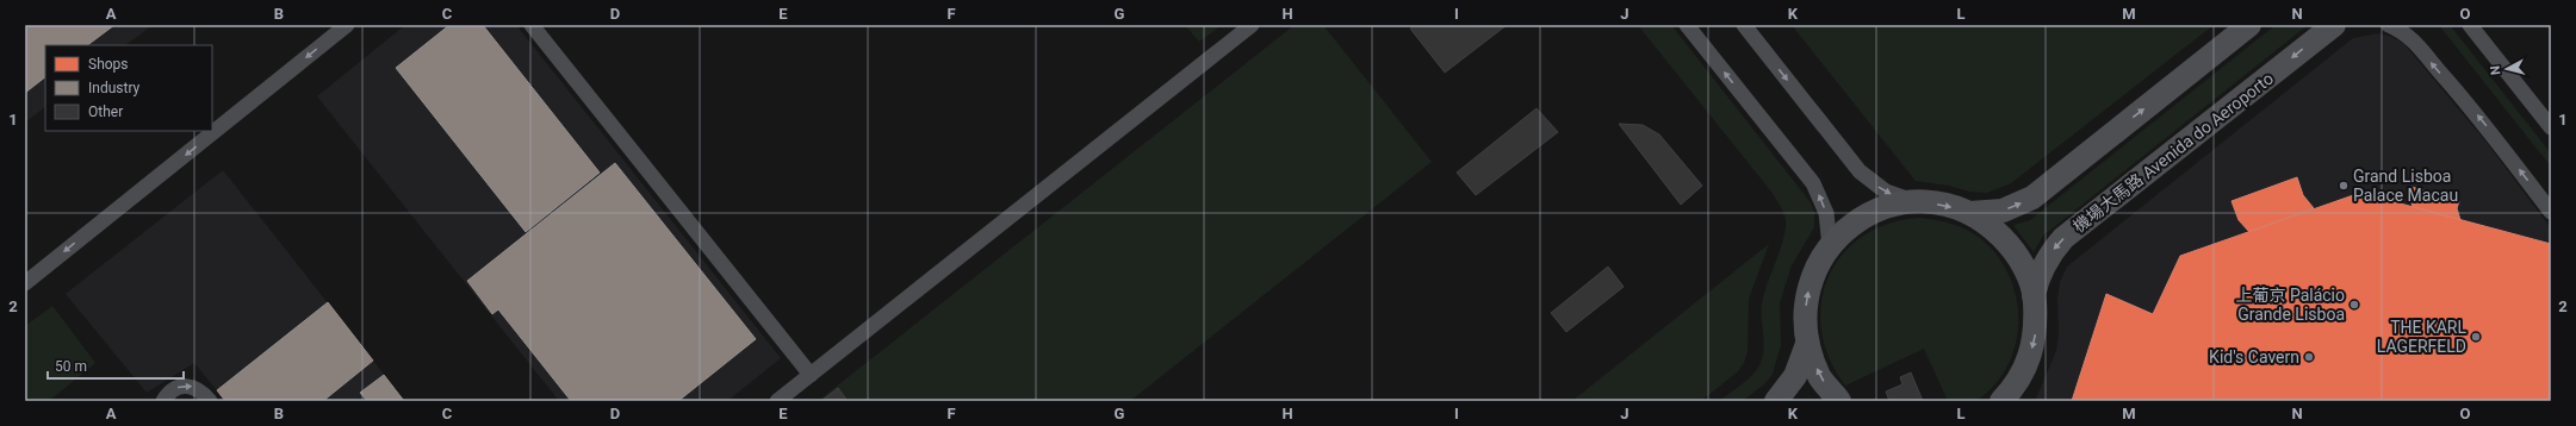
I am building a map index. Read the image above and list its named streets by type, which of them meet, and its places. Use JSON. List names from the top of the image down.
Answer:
{
  "streets": {
    "main road": ["機場大馬路 Avenida do Aeroporto"]
  },
  "places": [
    "Grand Lisboa Palace Macau",
    "上葡京 Palácio Grande Lisboa",
    "THE KARL LAGERFELD",
    "Kid's Cavern"
  ],
  "legend": ["Shops", "Industry", "Other"],
  "scale_bar": "50 m",
  "north": "left",
  "grid": {
    "columns": [
      "A",
      "B",
      "C",
      "D",
      "E",
      "F",
      "G",
      "H",
      "I",
      "J",
      "K",
      "L",
      "M",
      "N",
      "O"
    ],
    "rows": ["1", "2"]
  }
}
